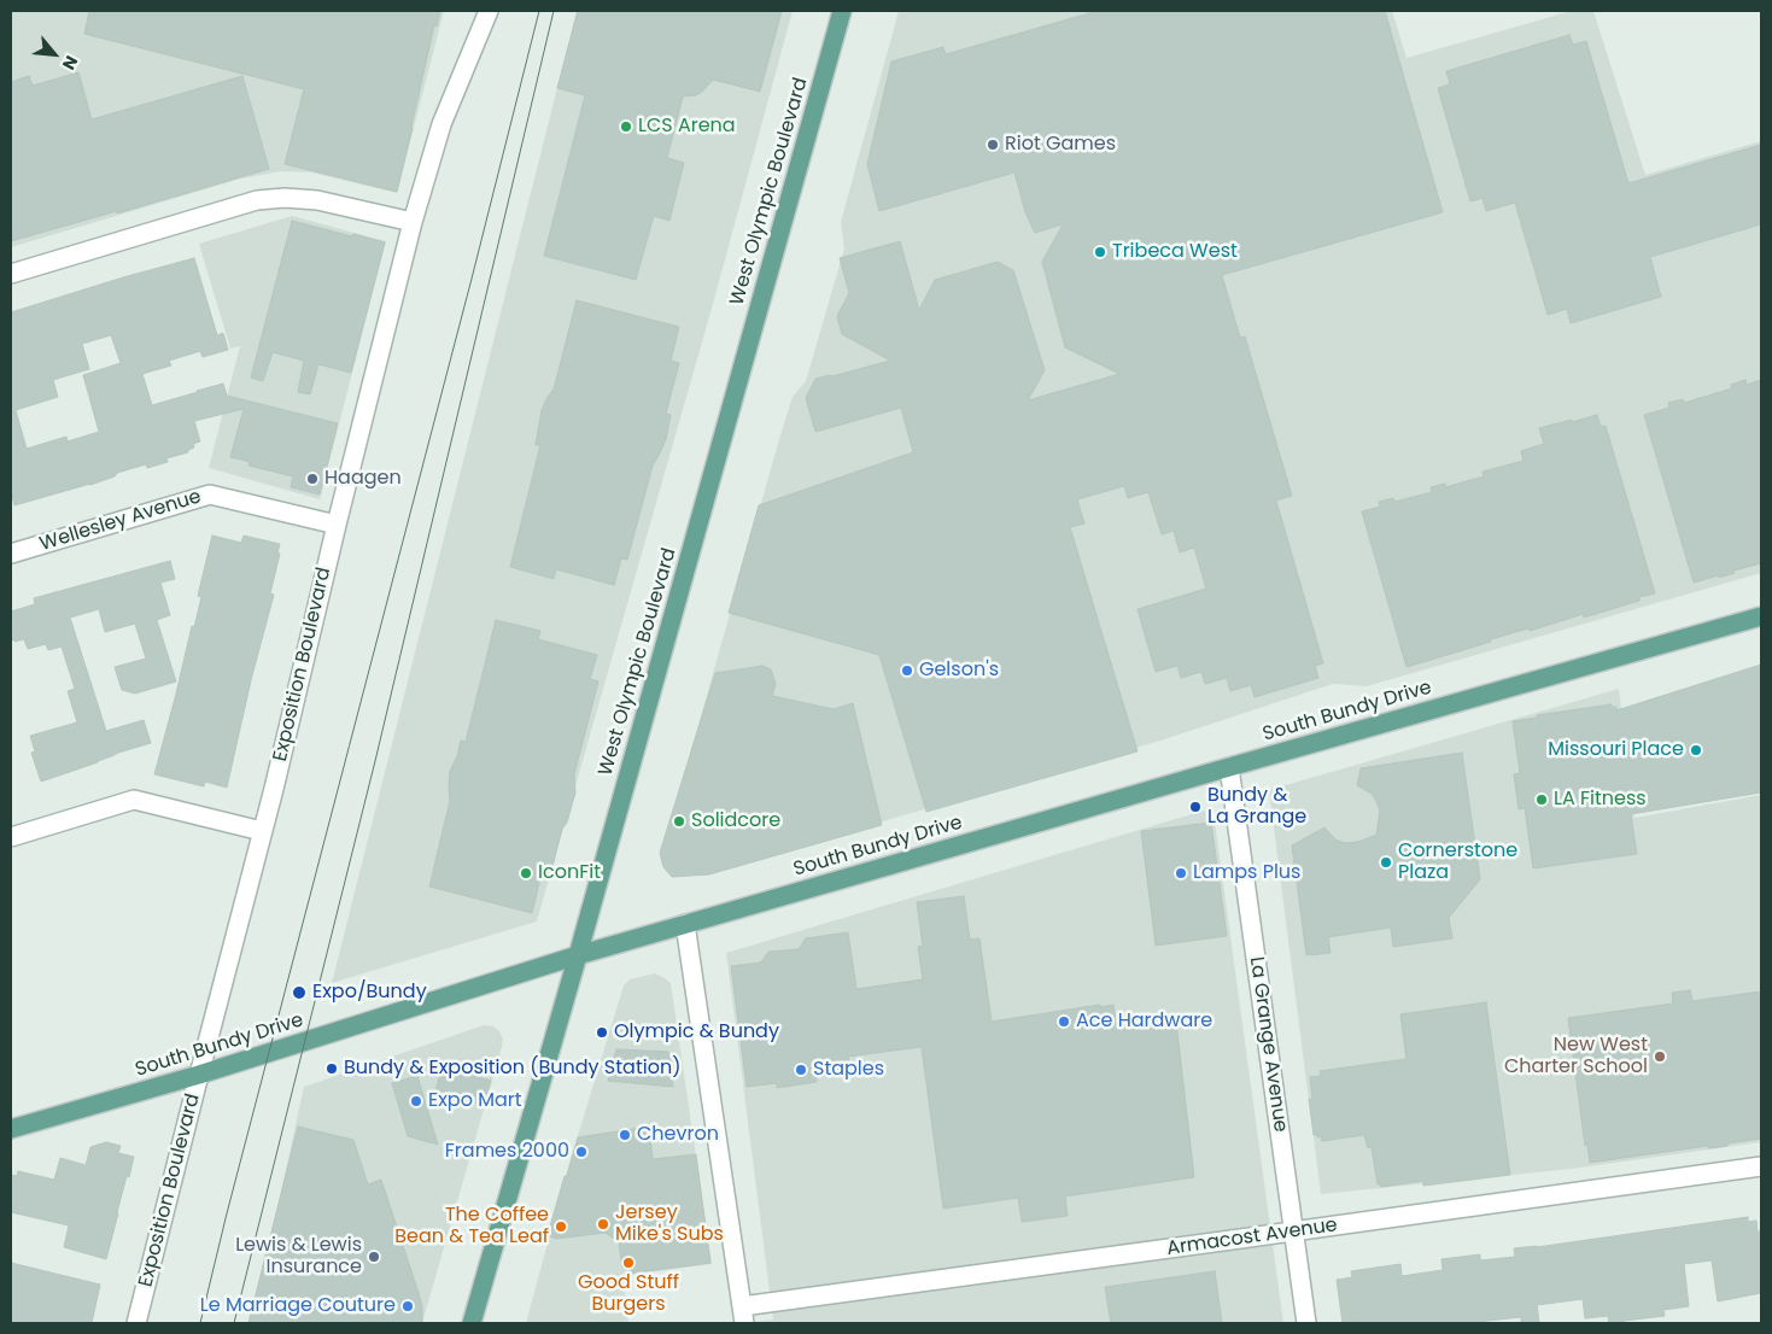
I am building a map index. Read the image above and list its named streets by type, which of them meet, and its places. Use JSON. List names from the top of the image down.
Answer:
{
  "streets": {
    "main road": ["West Olympic Boulevard", "South Bundy Drive"],
    "street": [
      "Wellesley Avenue",
      "Exposition Boulevard",
      "La Grange Avenue",
      "Armacost Avenue"
    ]
  },
  "crossings": [
    ["West Olympic Boulevard", "South Bundy Drive"],
    ["Wellesley Avenue", "Exposition Boulevard"],
    ["Exposition Boulevard", "South Bundy Drive"],
    ["South Bundy Drive", "La Grange Avenue"],
    ["La Grange Avenue", "Armacost Avenue"]
  ],
  "places": [
    "LCS Arena",
    "Riot Games",
    "Tribeca West",
    "Haagen",
    "Gelson's",
    "Missouri Place",
    "LA Fitness",
    "Bundy & La Grange",
    "Solidcore",
    "Cornerstone Plaza",
    "IconFit",
    "Lamps Plus",
    "Expo/Bundy",
    "Ace Hardware",
    "Olympic & Bundy",
    "New West Charter School",
    "Bundy & Exposition (Bundy Station)",
    "Staples",
    "Expo Mart",
    "Chevron",
    "Frames 2000",
    "Jersey Mike's Subs",
    "The Coffee Bean & Tea Leaf",
    "Lewis & Lewis Insurance",
    "Good Stuff Burgers",
    "Le Marriage Couture"
  ],
  "north": "bottom right"
}
